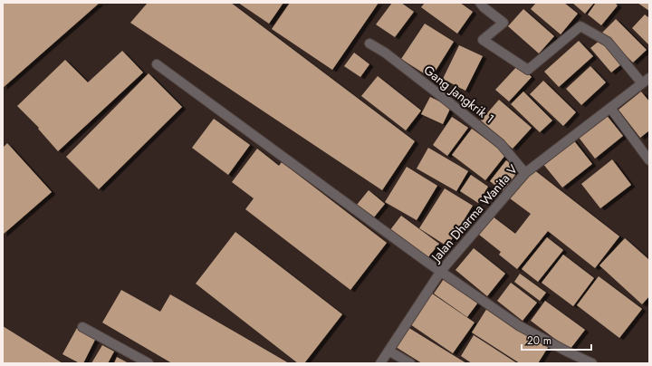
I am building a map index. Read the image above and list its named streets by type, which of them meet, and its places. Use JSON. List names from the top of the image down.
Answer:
{
  "streets": {
    "street": ["Gang Jangkrik 1", "Jalan Dharma Wanita V"]
  },
  "crossings": [
    ["Gang Jangkrik 1", "Jalan Dharma Wanita V"]
  ],
  "scale_bar": "20 m"
}
